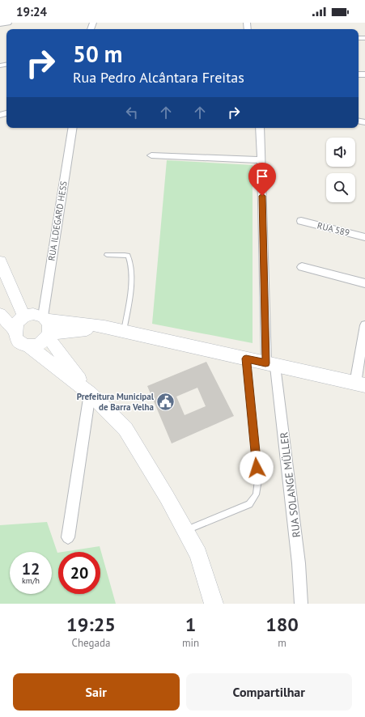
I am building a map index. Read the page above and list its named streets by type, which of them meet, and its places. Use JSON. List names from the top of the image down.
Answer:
{
  "streets": {
    "street": ["RUA ILDEGARD HESS", "RUA 589", "RUA SOLANGE MÜLLER"]
  },
  "places": {
    "public building": ["Prefeitura Municipal de Barra Velha"]
  },
  "page": {
    "status": "19:24",
    "turn": ["50 m", "Rua Pedro Alcântara Freitas"],
    "speed": "12 km/h",
    "limit": "20",
    "eta": [
      "19:25",
      "Chegada",
      "1",
      "min",
      "180",
      "m"
    ],
    "buttons": ["Sair", "Compartilhar"]
  }
}
